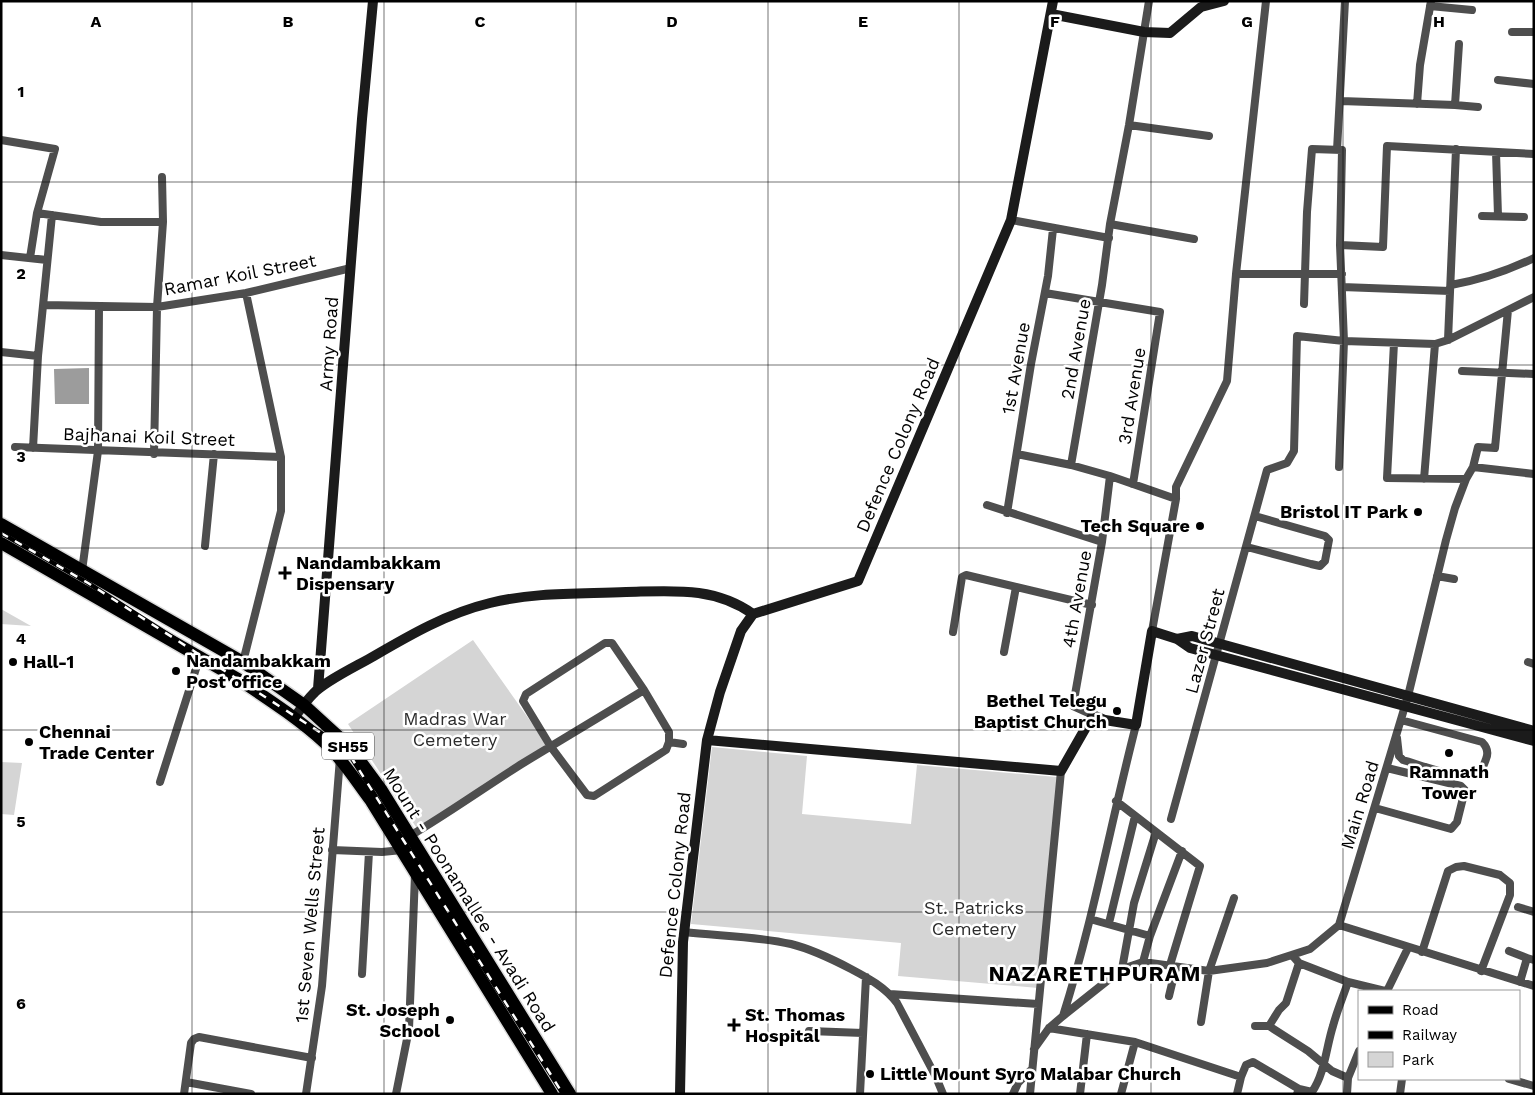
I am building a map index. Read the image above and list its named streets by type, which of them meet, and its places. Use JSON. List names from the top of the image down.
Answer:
{
  "streets": {
    "main road": [
      "Army Road",
      "Defence Colony Road",
      "SH55",
      "Mount - Poonamallee - Avadi Road"
    ],
    "street": [
      "Ramar Koil Street",
      "2nd Avenue",
      "1st Avenue",
      "3rd Avenue",
      "Bajhanai Koil Street",
      "4th Avenue",
      "Lazer Street",
      "Main Road",
      "1st Seven Wells Street"
    ]
  },
  "crossings": [
    ["Ramar Koil Street", "Army Road"],
    ["2nd Avenue", "3rd Avenue"],
    ["Mount - Poonamallee - Avadi Road", "1st Seven Wells Street"]
  ],
  "districts": ["NAZARETHPURAM"],
  "parks": ["Madras War Cemetery", "St. Patricks Cemetery"],
  "places": {
    "other": [
      "Bristol IT Park",
      "Tech Square",
      "Hall-1",
      "Nandambakkam Post office",
      "Bethel Telegu Baptist Church",
      "Chennai Trade Center",
      "Ramnath Tower",
      "St. Joseph School",
      "Little Mount Syro Malabar Church"
    ],
    "health": ["Nandambakkam Dispensary", "St. Thomas Hospital"]
  },
  "legend": ["Road", "Railway", "Park"],
  "grid": {
    "columns": [
      "A",
      "B",
      "C",
      "D",
      "E",
      "F",
      "G",
      "H"
    ],
    "rows": [
      "1",
      "2",
      "3",
      "4",
      "5",
      "6"
    ]
  }
}
